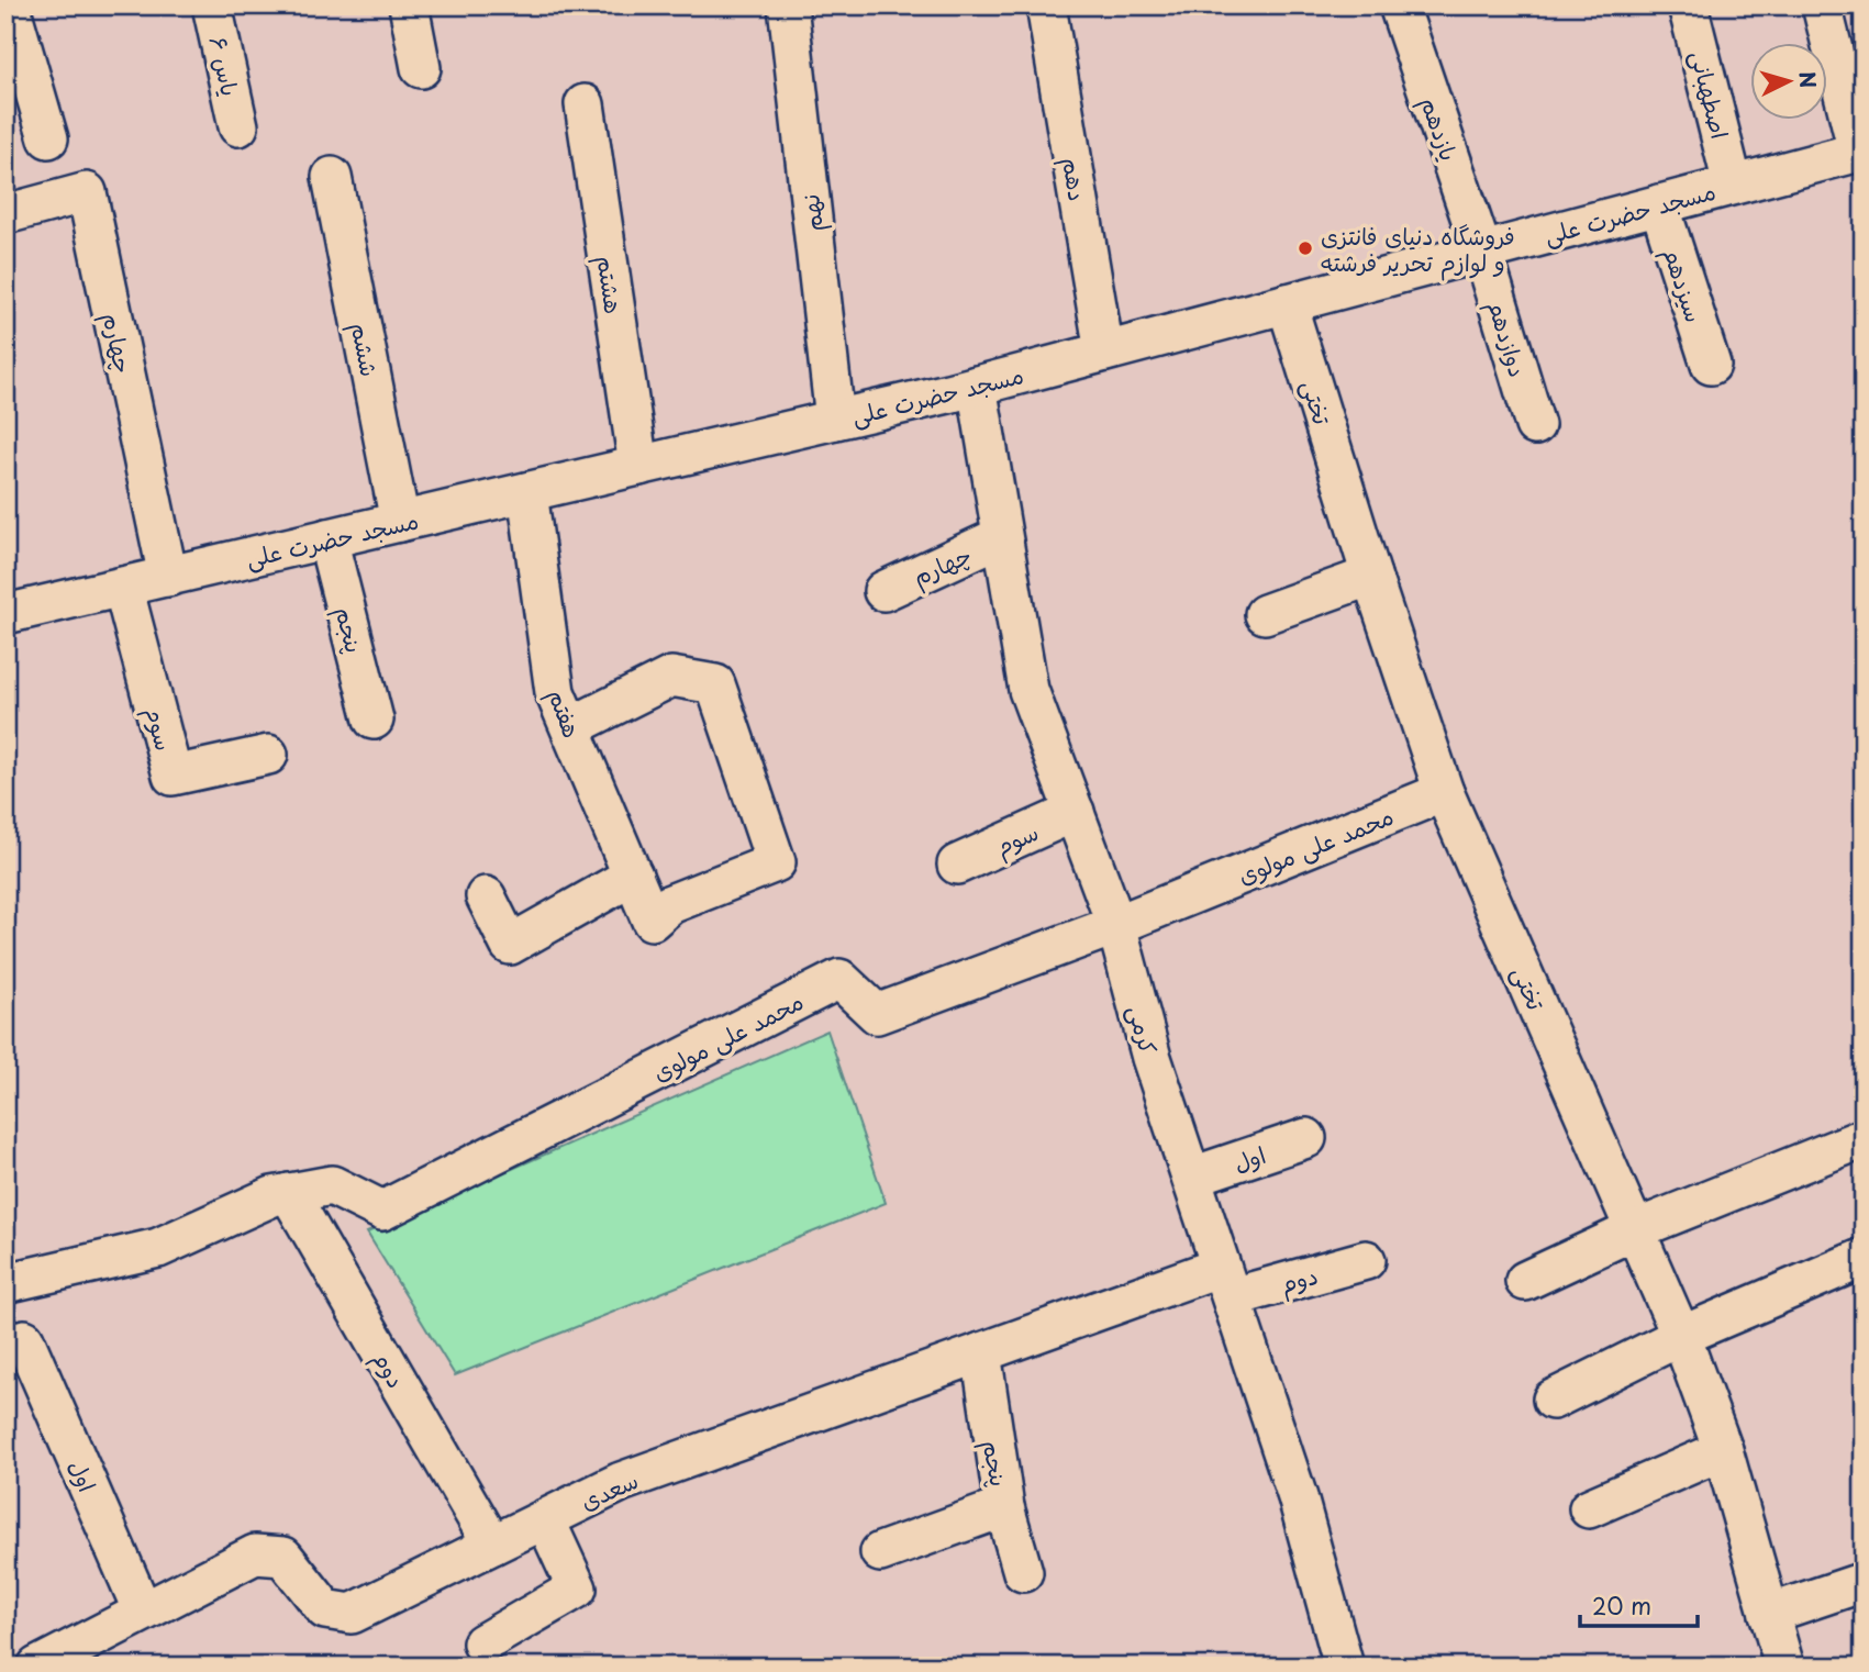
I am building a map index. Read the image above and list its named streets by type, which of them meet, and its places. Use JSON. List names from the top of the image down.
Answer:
{
  "streets": {
    "street": [
      "یاس ۶",
      "اصطهبانی",
      "یازدهم",
      "دهم",
      "مسجد حضرت علی",
      "نهم",
      "هشتم",
      "سیزدهم",
      "دوازدهم",
      "چهارم",
      "ششم",
      "تختی",
      "پنجم",
      "هفتم",
      "سوم",
      "محمد علی مولوی",
      "کرمی",
      "اول",
      "دوم",
      "سعدی"
    ]
  },
  "crossings": [
    ["اصطهبانی", "مسجد حضرت علی"],
    ["یازدهم", "مسجد حضرت علی"],
    ["یازدهم", "دوازدهم"],
    ["دهم", "مسجد حضرت علی"],
    ["مسجد حضرت علی", "نهم"],
    ["مسجد حضرت علی", "هشتم"],
    ["مسجد حضرت علی", "سیزدهم"],
    ["مسجد حضرت علی", "دوازدهم"],
    ["مسجد حضرت علی", "چهارم"],
    ["مسجد حضرت علی", "ششم"],
    ["مسجد حضرت علی", "تختی"],
    ["مسجد حضرت علی", "پنجم"],
    ["مسجد حضرت علی", "هفتم"],
    ["مسجد حضرت علی", "سوم"],
    ["مسجد حضرت علی", "کرمی"],
    ["چهارم", "کرمی"],
    ["تختی", "محمد علی مولوی"],
    ["پنجم", "سعدی"],
    ["سوم", "کرمی"],
    ["محمد علی مولوی", "کرمی"],
    ["محمد علی مولوی", "دوم"],
    ["کرمی", "اول"],
    ["کرمی", "دوم"],
    ["کرمی", "سعدی"],
    ["اول", "سعدی"],
    ["دوم", "سعدی"]
  ],
  "places": ["فروشگاه دنیای فانتزی و لوازم تحریر فرشته"],
  "scale_bar": "20 m",
  "north": "right"
}
